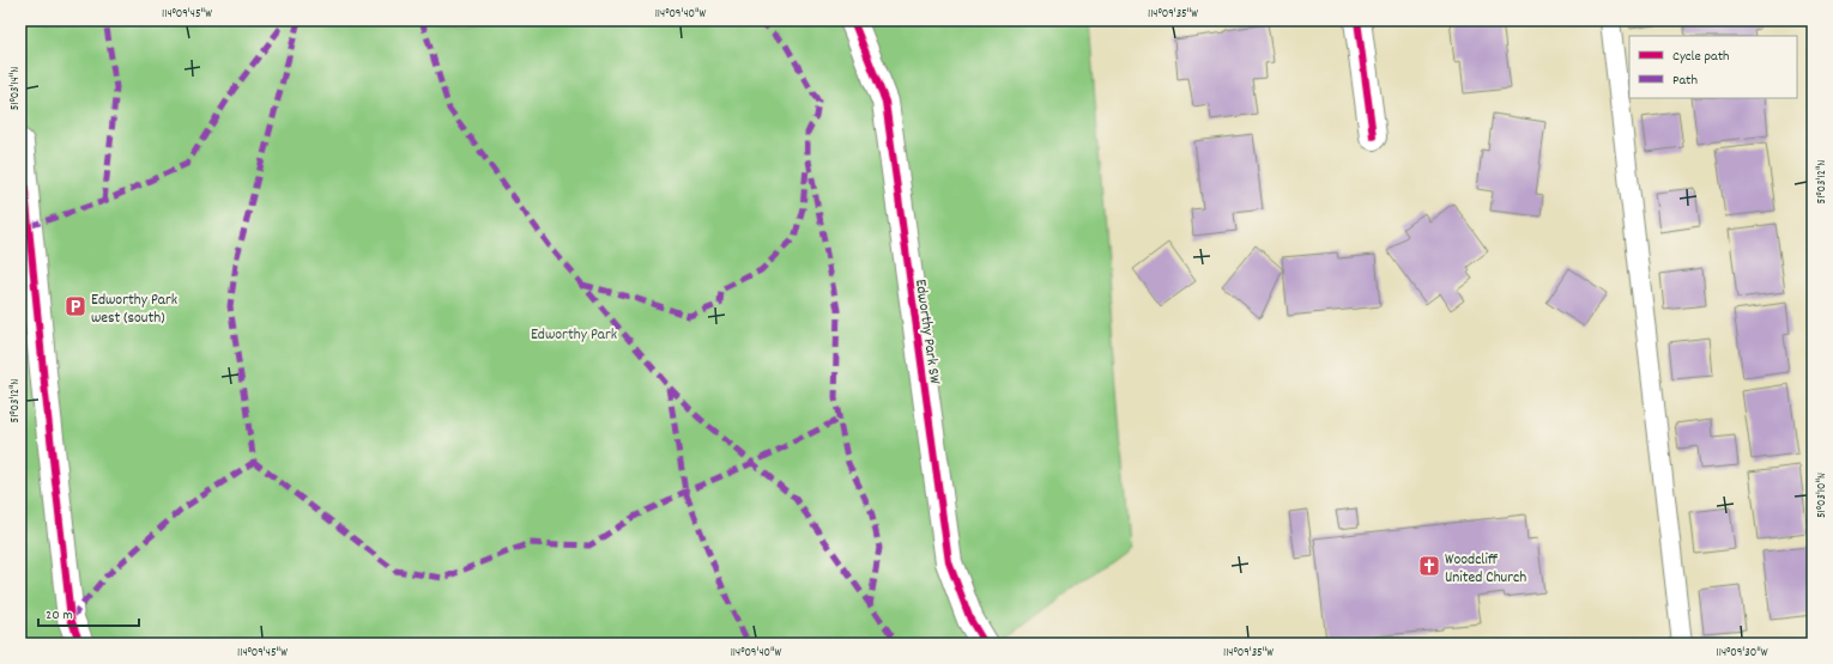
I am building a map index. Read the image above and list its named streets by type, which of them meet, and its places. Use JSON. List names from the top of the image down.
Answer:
{
  "streets": {
    "street": ["Edworthy Park SW"]
  },
  "parks": ["Edworthy Park"],
  "places": {
    "parking": ["Edworthy Park west (south)"],
    "church": ["Woodcliff United Church"]
  },
  "legend": ["Cycle path", "Path"],
  "scale_bar": "20 m",
  "coordinates": [
    "114°09'45\"W",
    "114°09'40\"W",
    "114°09'35\"W",
    "51°03'14\"N",
    "51°03'12\"N",
    "51°03'10\"N",
    "114°09'30\"W"
  ]
}
